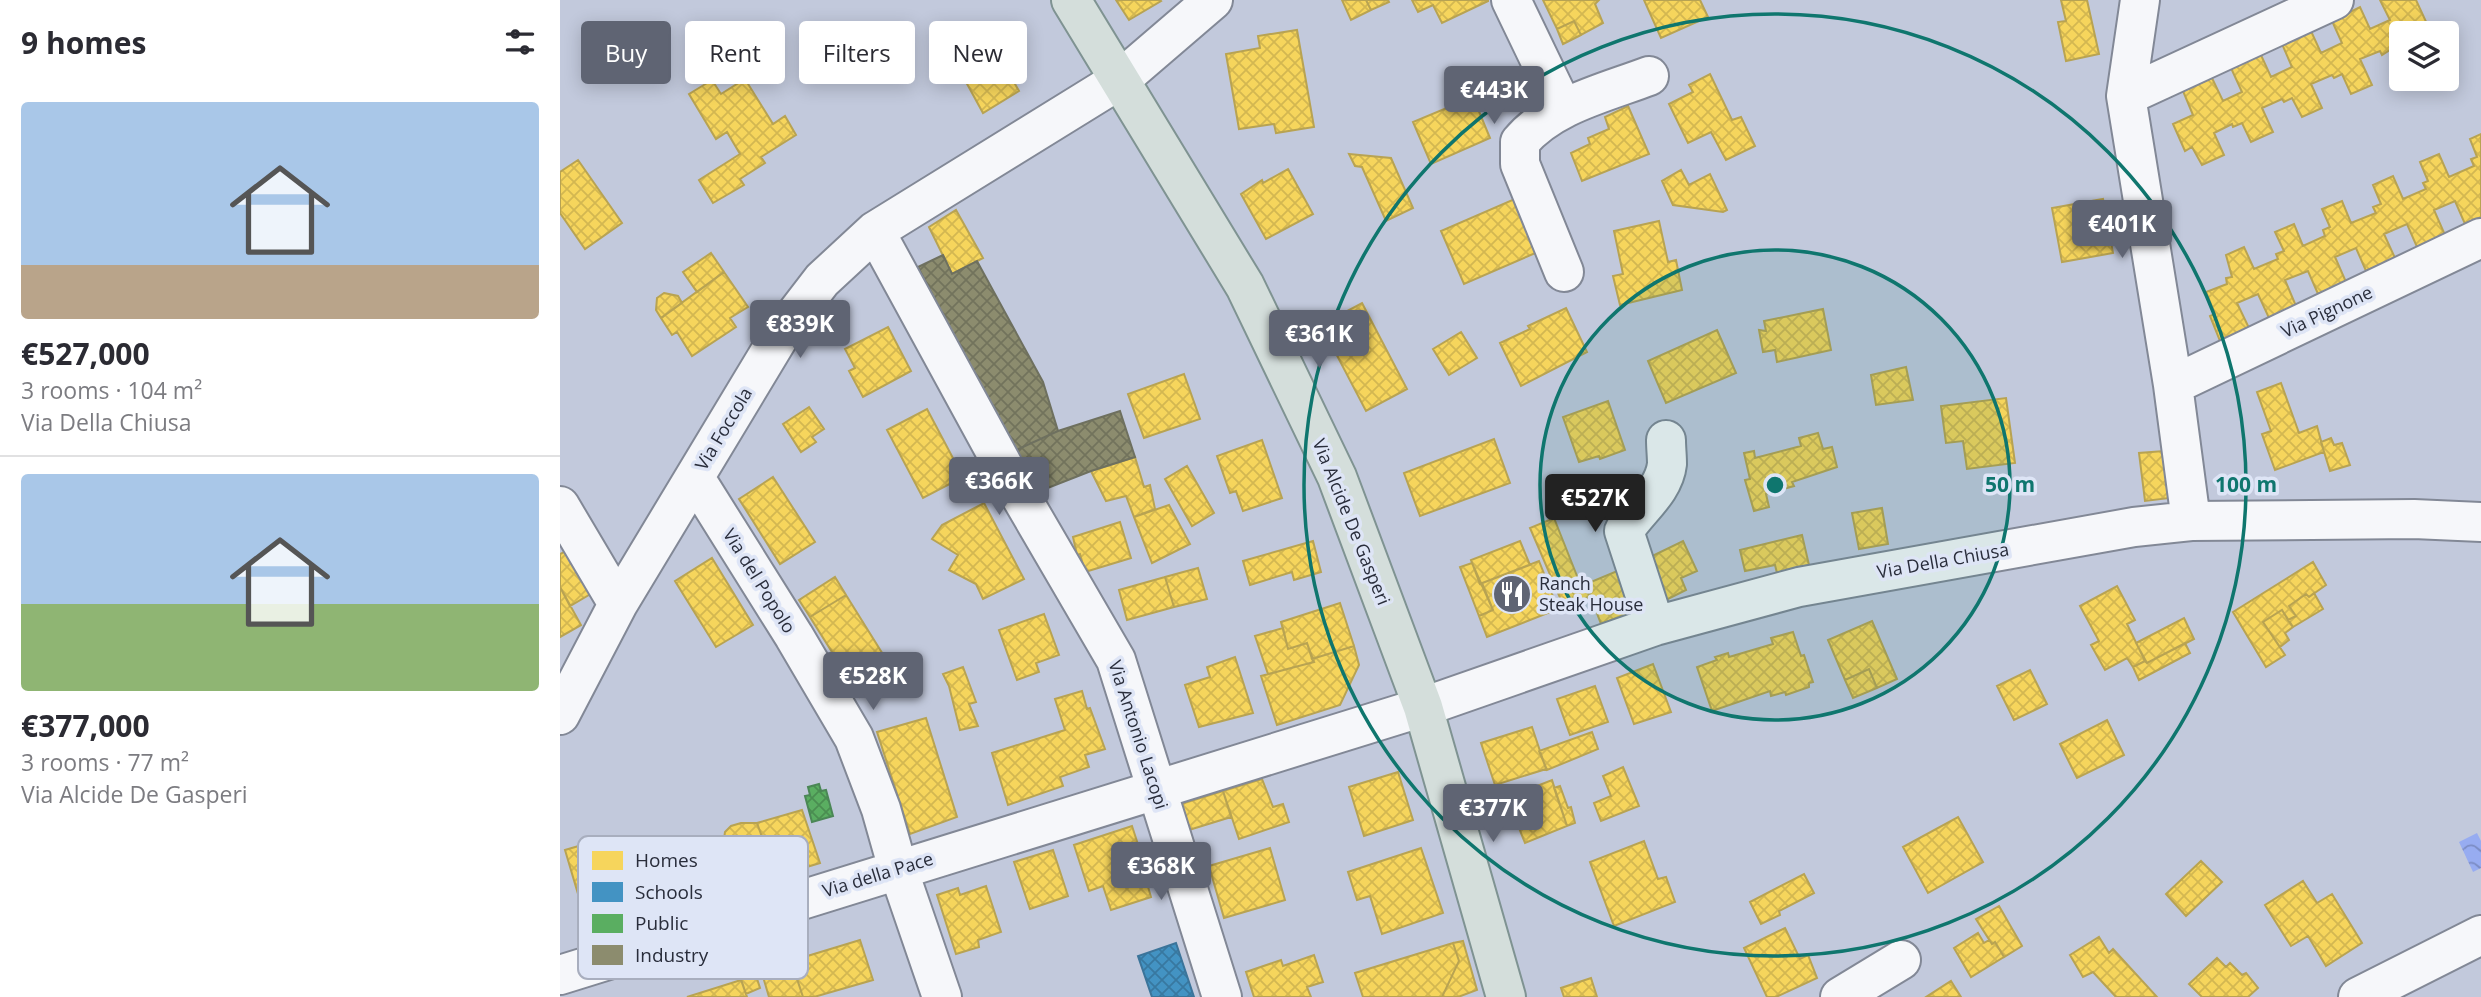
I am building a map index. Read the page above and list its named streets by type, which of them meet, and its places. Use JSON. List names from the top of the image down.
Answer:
{
  "streets": {
    "main road": ["Via Alcide De Gasperi"],
    "street": [
      "Via Pignone",
      "Via Foccola",
      "Via Della Chiusa",
      "Via del Popolo",
      "Via Antonio Lacopi",
      "Via della Pace"
    ]
  },
  "crossings": [
    ["Via Foccola", "Via Alcide De Gasperi"],
    ["Via Foccola", "Via del Popolo"],
    ["Via Foccola", "Via Antonio Lacopi"],
    ["Via Alcide De Gasperi", "Via Della Chiusa"],
    ["Via Alcide De Gasperi", "Via della Pace"],
    ["Via Della Chiusa", "Via della Pace"],
    ["Via del Popolo", "Via della Pace"],
    ["Via Antonio Lacopi", "Via della Pace"]
  ],
  "places": {
    "restaurant": ["Ranch Steak House"]
  },
  "legend": [
    "Homes",
    "Schools",
    "Public",
    "Industry"
  ],
  "page": {
    "heading": "9 homes",
    "chip": [
      "Buy",
      "Rent",
      "Filters",
      "New"
    ],
    "price": [
      "€443K",
      "€401K",
      "€839K",
      "€361K",
      "€366K",
      "€527K",
      "€528K",
      "€377K",
      "€368K"
    ],
    "list": [
      {
        "name": "€527,000",
        "note": "3 rooms · 104 m² · Via Della Chiusa"
      },
      {
        "name": "€377,000",
        "note": "3 rooms · 77 m² · Via Alcide De Gasperi"
      }
    ]
  },
  "rings": ["50 m", "100 m"]
}
